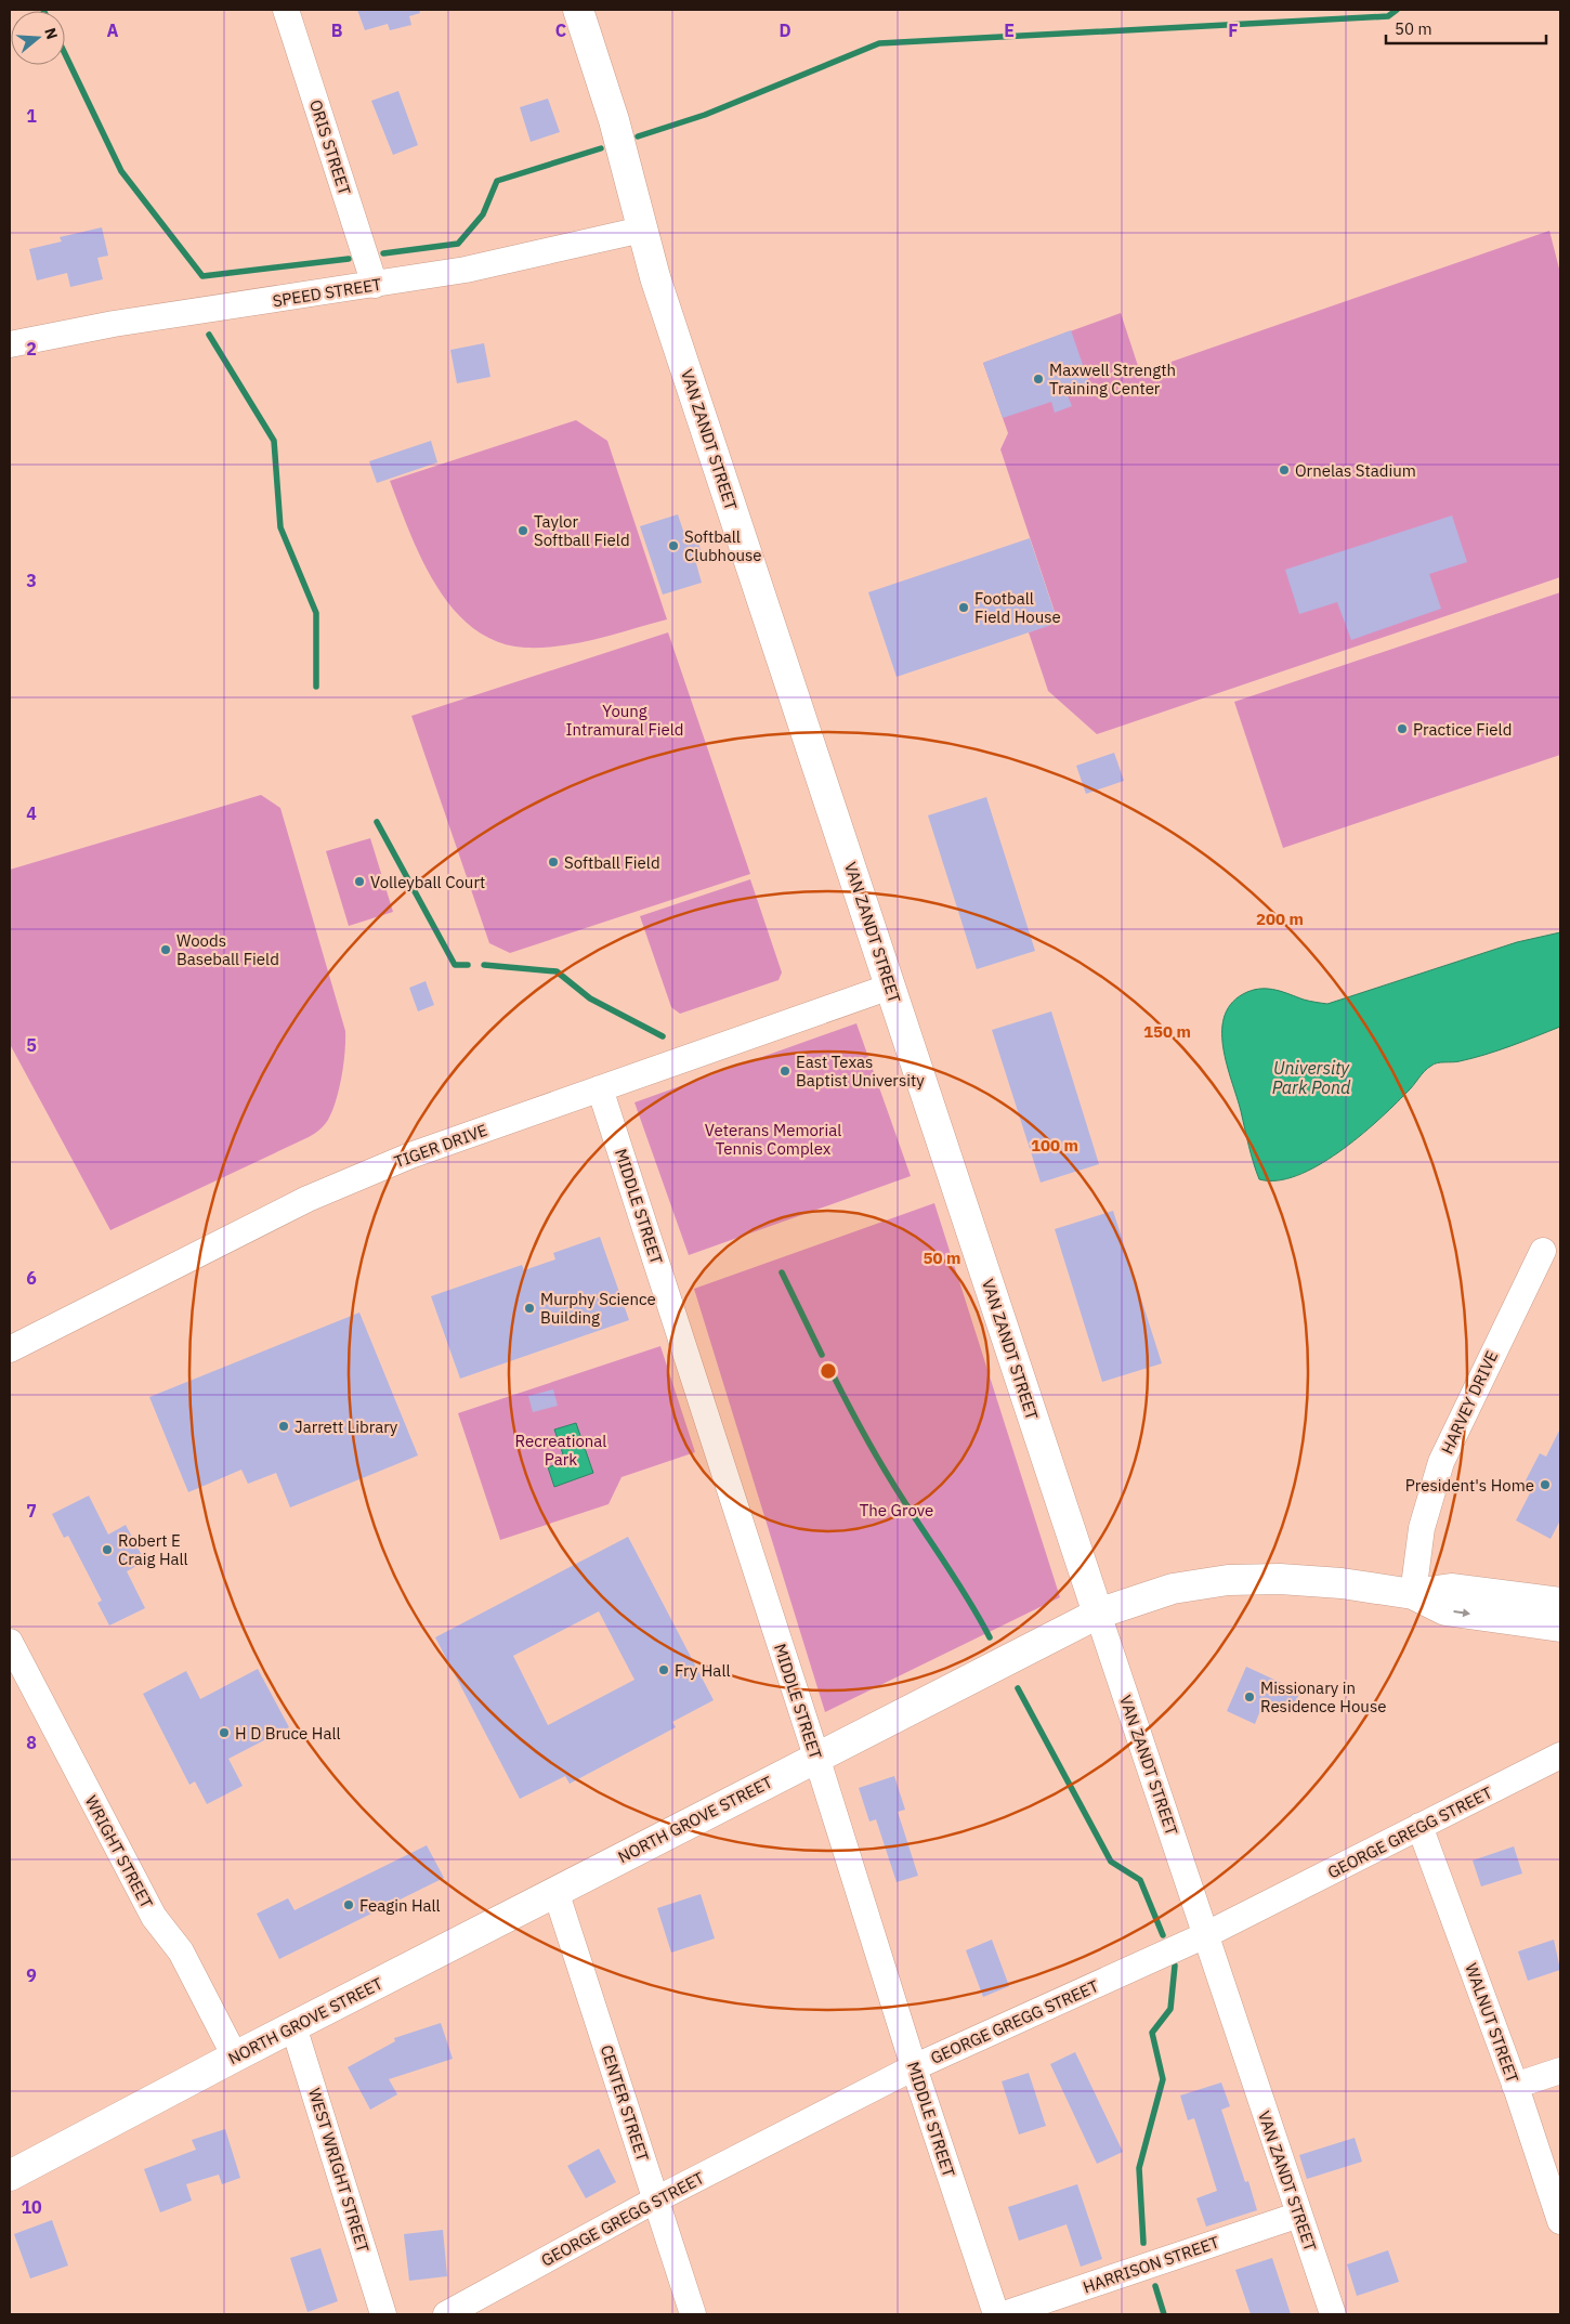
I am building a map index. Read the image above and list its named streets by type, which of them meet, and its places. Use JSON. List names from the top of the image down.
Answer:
{
  "streets": {
    "main road": ["VAN ZANDT STREET", "NORTH GROVE STREET"],
    "street": [
      "ORIS STREET",
      "SPEED STREET",
      "TIGER DRIVE",
      "MIDDLE STREET",
      "HARVEY DRIVE",
      "GEORGE GREGG STREET",
      "WRIGHT STREET",
      "WALNUT STREET",
      "CENTER STREET",
      "WEST WRIGHT STREET",
      "HARRISON STREET"
    ]
  },
  "crossings": [
    ["ORIS STREET", "SPEED STREET"],
    ["SPEED STREET", "VAN ZANDT STREET"],
    ["VAN ZANDT STREET", "TIGER DRIVE"],
    ["VAN ZANDT STREET", "NORTH GROVE STREET"],
    ["VAN ZANDT STREET", "GEORGE GREGG STREET"],
    ["VAN ZANDT STREET", "HARRISON STREET"],
    ["TIGER DRIVE", "MIDDLE STREET"],
    ["MIDDLE STREET", "NORTH GROVE STREET"],
    ["MIDDLE STREET", "GEORGE GREGG STREET"],
    ["HARVEY DRIVE", "NORTH GROVE STREET"],
    ["NORTH GROVE STREET", "WRIGHT STREET"],
    ["NORTH GROVE STREET", "CENTER STREET"],
    ["NORTH GROVE STREET", "WEST WRIGHT STREET"],
    ["GEORGE GREGG STREET", "WALNUT STREET"],
    ["GEORGE GREGG STREET", "CENTER STREET"]
  ],
  "water": ["University Park Pond"],
  "parks": [
    "Young Intramural Field",
    "Veterans Memorial Tennis Complex",
    "Recreational Park",
    "The Grove"
  ],
  "places": [
    "Maxwell Strength Training Center",
    "Ornelas Stadium",
    "Taylor Softball Field",
    "Softball Clubhouse",
    "Football Field House",
    "Practice Field",
    "Softball Field",
    "Volleyball Court",
    "Woods Baseball Field",
    "East Texas Baptist University",
    "Murphy Science Building",
    "Jarrett Library",
    "President's Home",
    "Robert E Craig Hall",
    "Fry Hall",
    "Missionary in Residence House",
    "H D Bruce Hall",
    "Feagin Hall"
  ],
  "scale_bar": "50 m",
  "north": "right",
  "grid": {
    "columns": [
      "A",
      "B",
      "C",
      "D",
      "E",
      "F"
    ],
    "rows": [
      "1",
      "2",
      "3",
      "4",
      "5",
      "6",
      "7",
      "8",
      "9",
      "10"
    ]
  },
  "rings": [
    "200 m",
    "150 m",
    "100 m",
    "50 m"
  ]
}
